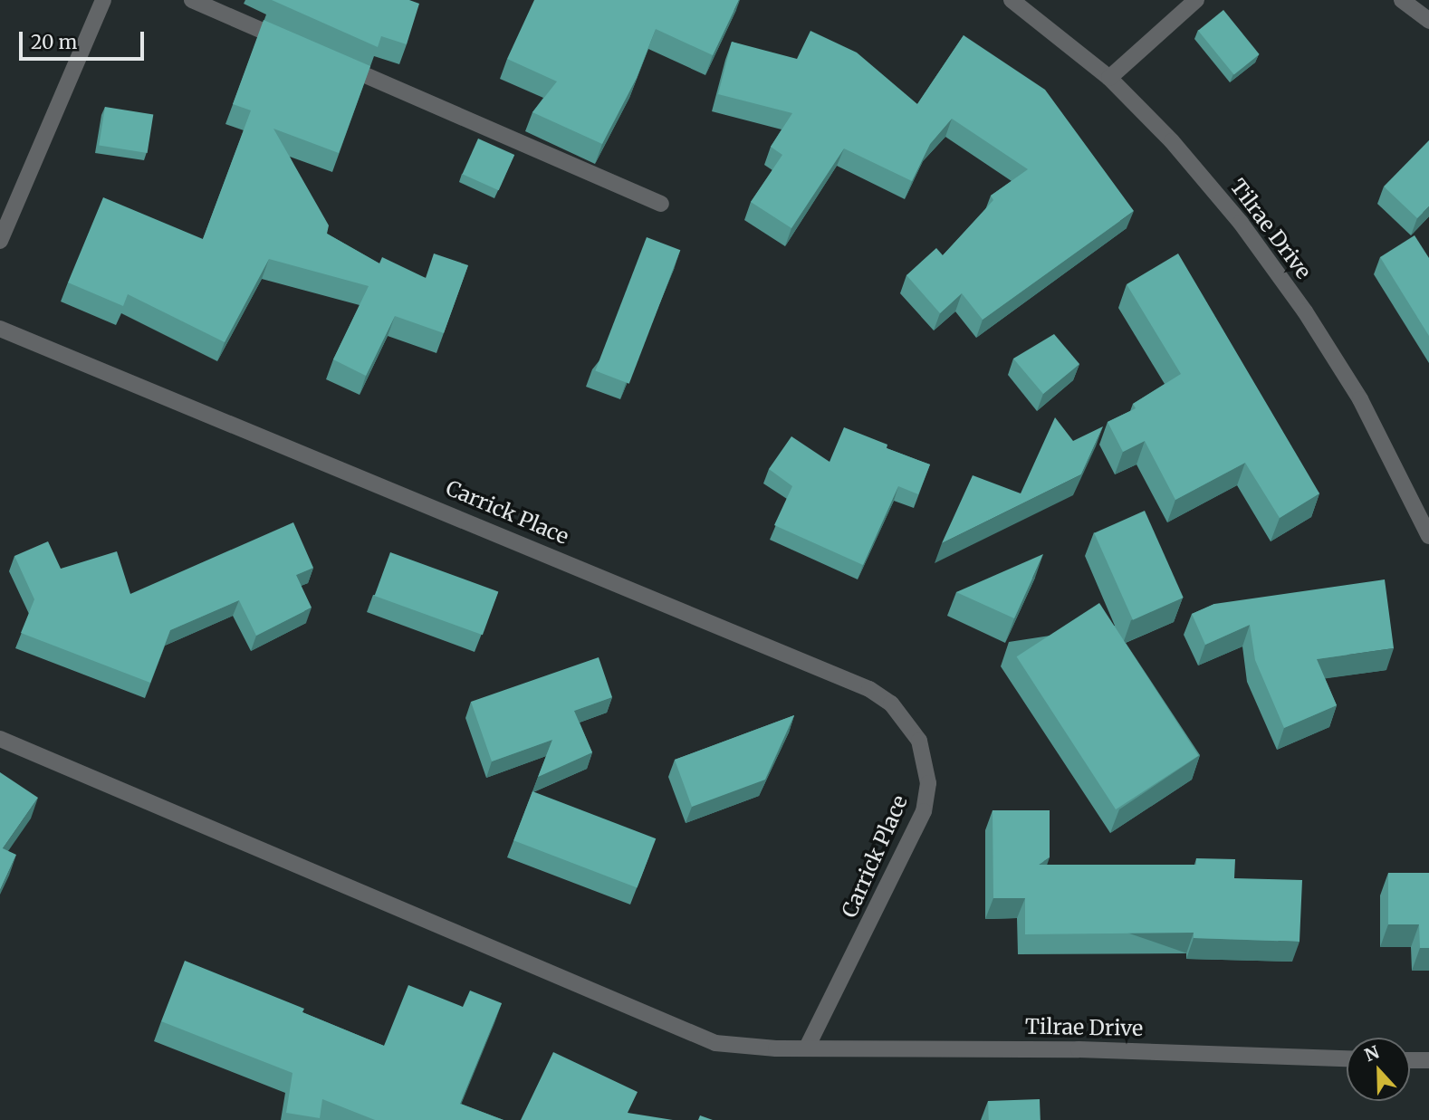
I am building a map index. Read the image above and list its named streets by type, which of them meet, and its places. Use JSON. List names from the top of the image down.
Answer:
{
  "streets": {
    "street": ["Tilrae Drive", "Carrick Place"]
  },
  "crossings": [
    ["Tilrae Drive", "Carrick Place"]
  ],
  "scale_bar": "20 m",
  "north": "top"
}
